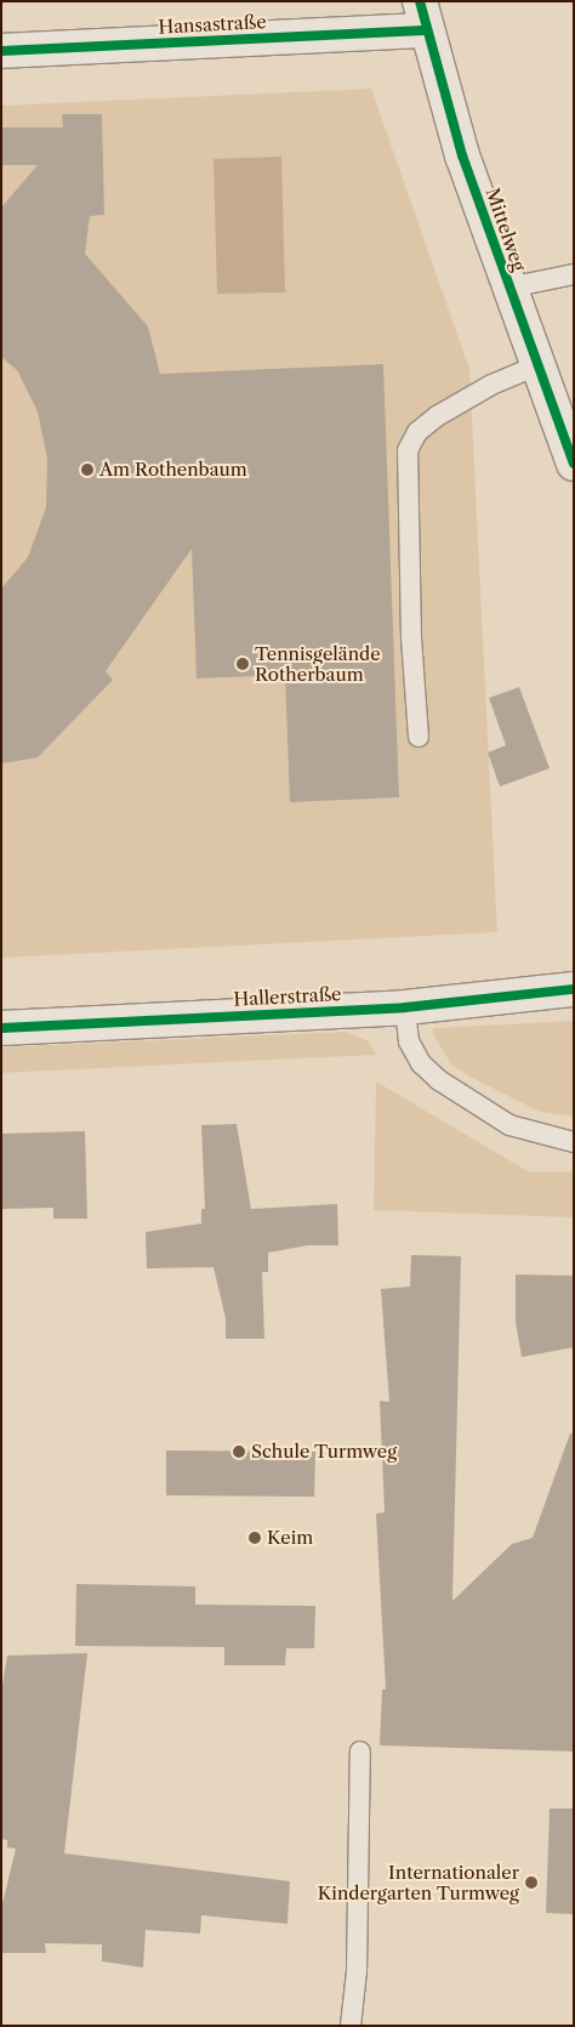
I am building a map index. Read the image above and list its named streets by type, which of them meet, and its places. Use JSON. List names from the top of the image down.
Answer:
{
  "streets": {
    "street": ["Hansastraße", "Mittelweg", "Hallerstraße"]
  },
  "crossings": [
    ["Hansastraße", "Mittelweg"]
  ],
  "places": [
    "Am Rothenbaum",
    "Tennisgelände Rotherbaum",
    "Schule Turmweg",
    "Keim",
    "Internationaler Kindergarten Turmweg"
  ]
}
